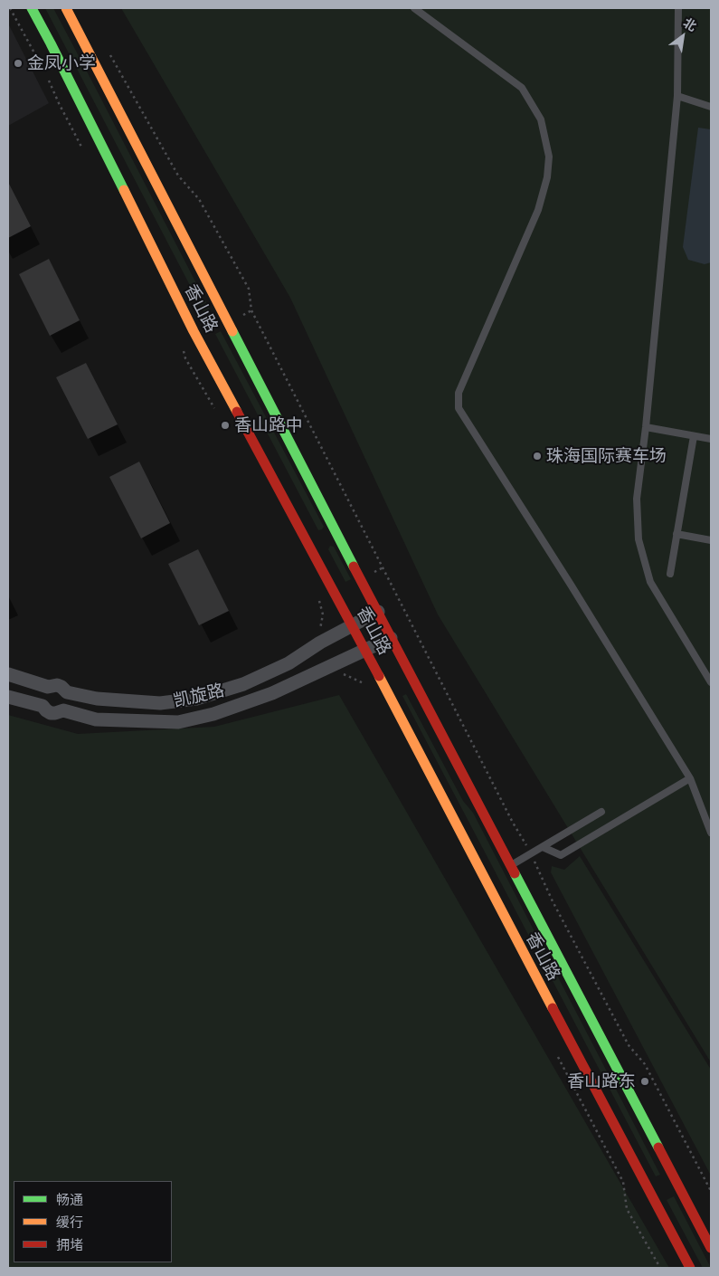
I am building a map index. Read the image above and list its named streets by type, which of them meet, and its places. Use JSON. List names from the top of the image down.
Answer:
{
  "streets": {
    "main road": ["香山路"],
    "street": ["凯旋路"]
  },
  "crossings": [
    ["香山路", "凯旋路"]
  ],
  "places": [
    "金凤小学",
    "香山路中",
    "珠海国际赛车场",
    "香山路东"
  ],
  "legend": ["畅通", "缓行", "拥堵"],
  "north": "top right"
}
